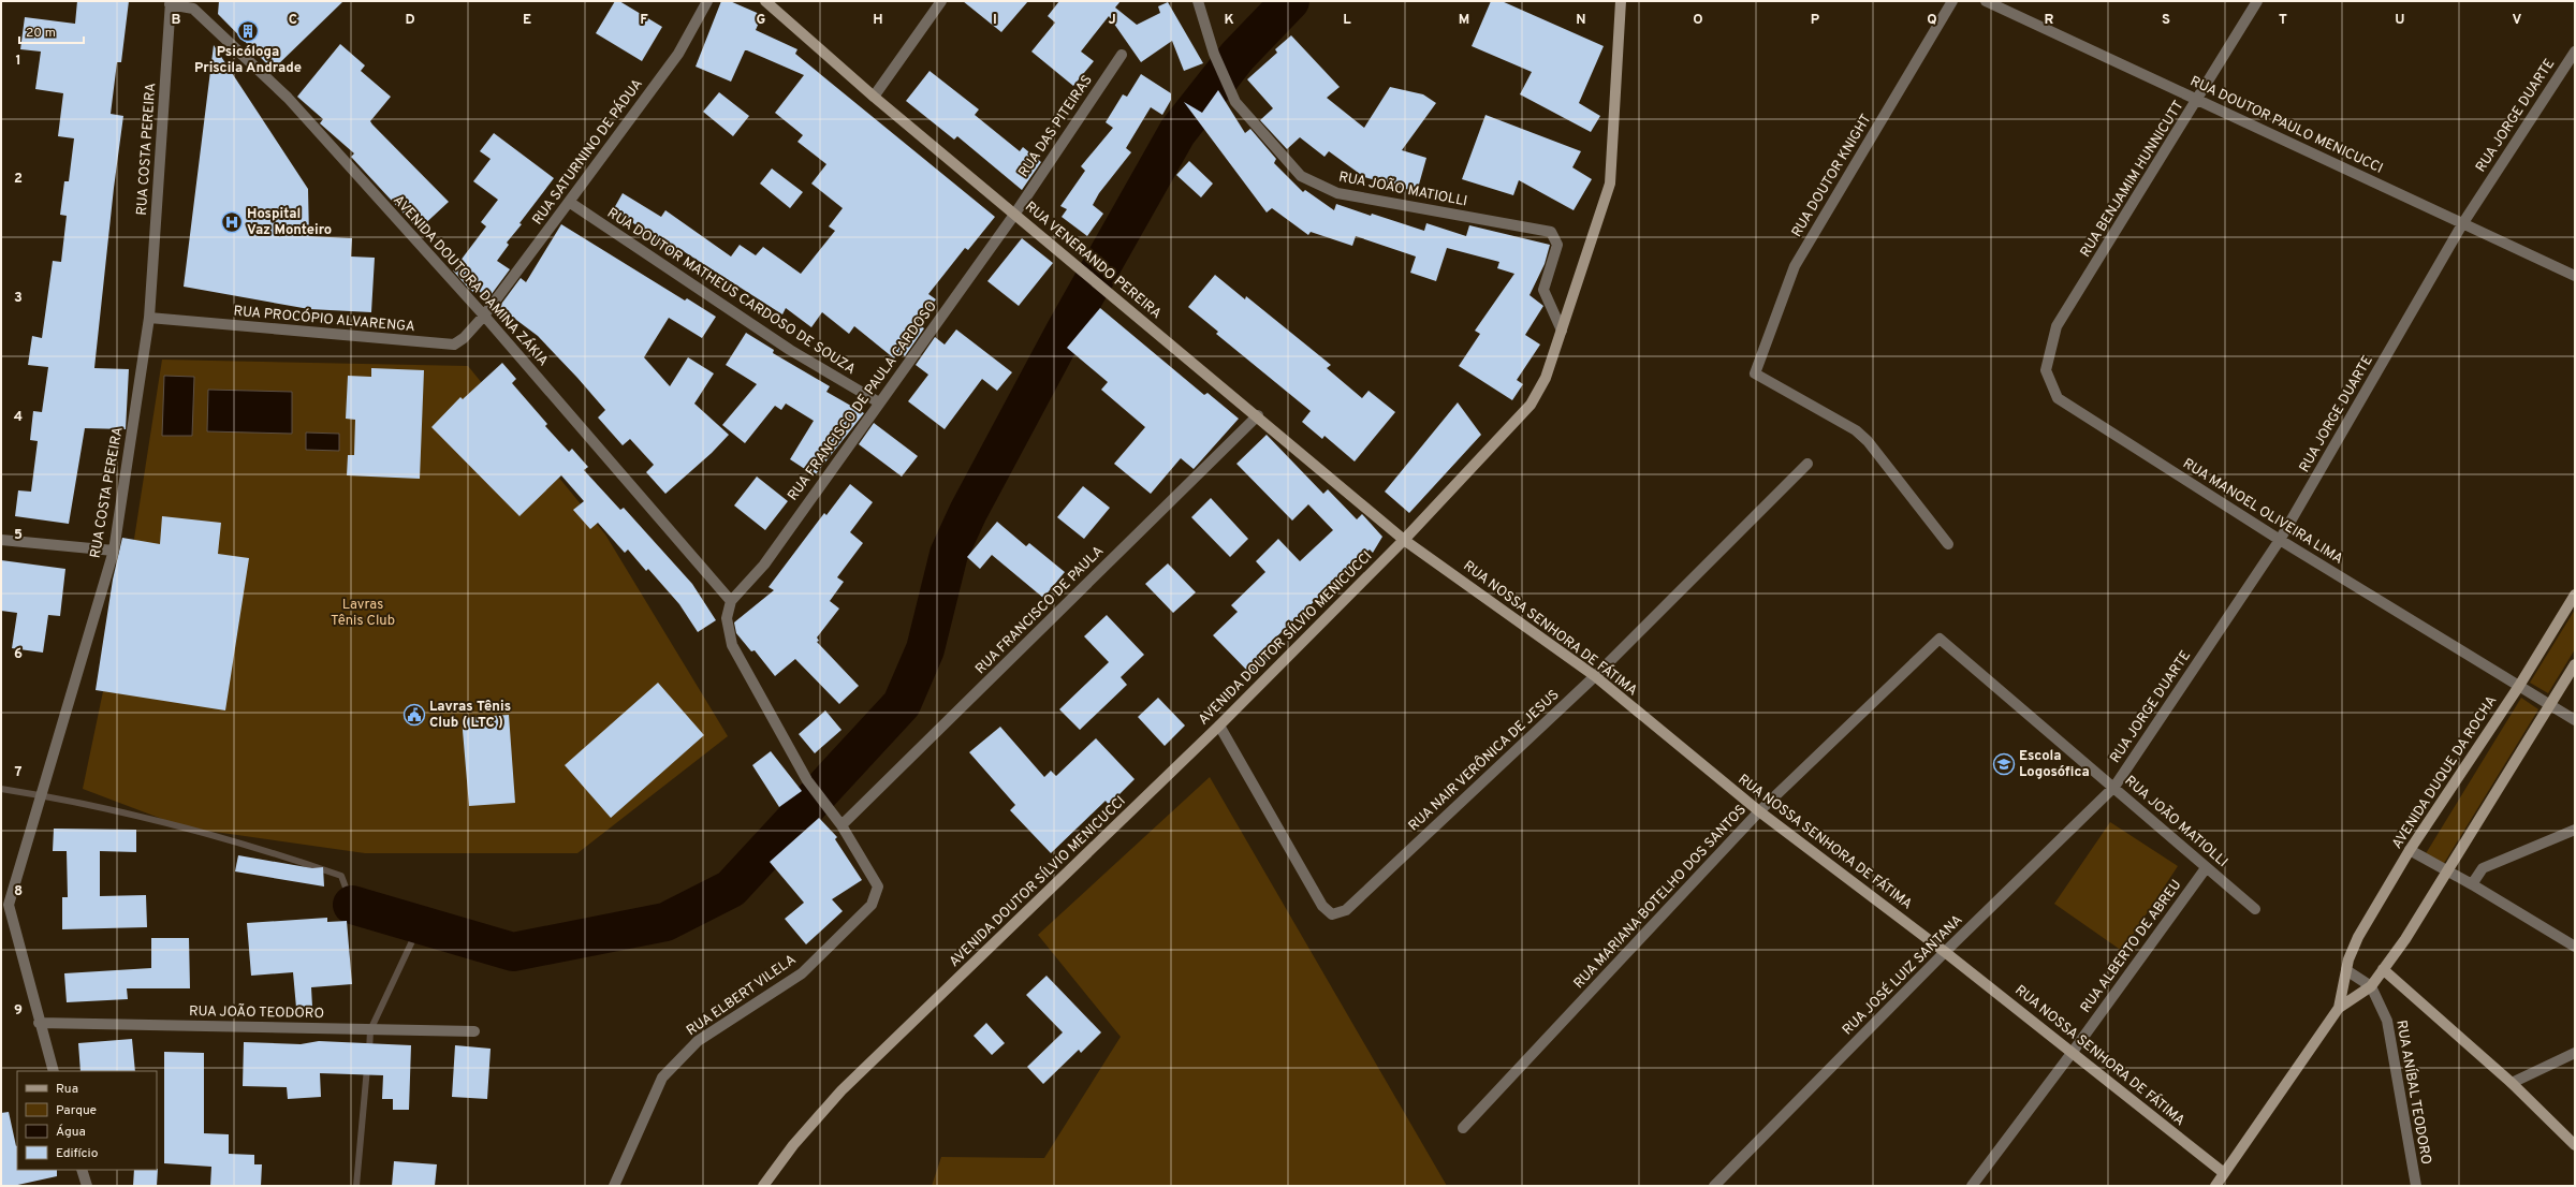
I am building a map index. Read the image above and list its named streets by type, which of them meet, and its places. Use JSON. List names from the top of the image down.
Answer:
{
  "streets": {
    "street": [
      "RUA JORGE DUARTE",
      "RUA DOUTOR PAULO MENICUCCI",
      "RUA DAS PITEIRAS",
      "RUA COSTA PEREIRA",
      "RUA SATURNINO DE PÁDUA",
      "RUA DOUTOR KNIGHT",
      "RUA BENJAMIM HUNNICUTT",
      "RUA JOÃO MATIOLLI",
      "RUA VENERANDO PEREIRA",
      "AVENIDA DOUTORA DAMINA ZÁKIA",
      "RUA DOUTOR MATHEUS CARDOSO DE SOUZA",
      "RUA PROCÓPIO ALVARENGA",
      "RUA FRANCISCO DE PAULA CARDOSO",
      "RUA MANOEL OLIVEIRA LIMA",
      "RUA FRANCISCO DE PAULA",
      "RUA NOSSA SENHORA DE FÁTIMA",
      "AVENIDA DOUTOR SÍLVIO MENICUCCI",
      "RUA NAIR VERÔNICA DE JESUS",
      "AVENIDA DUQUE DA ROCHA",
      "RUA MARIANA BOTELHO DOS SANTOS",
      "RUA ALBERTO DE ABREU",
      "RUA JOSÉ LUIZ SANTANA",
      "RUA ELBERT VILELA",
      "RUA JOÃO TEODORO",
      "RUA ANÍBAL TEODORO"
    ]
  },
  "crossings": [
    ["RUA JORGE DUARTE", "RUA DOUTOR PAULO MENICUCCI"],
    ["RUA JORGE DUARTE", "RUA JOÃO MATIOLLI"],
    ["RUA JORGE DUARTE", "RUA MANOEL OLIVEIRA LIMA"],
    ["RUA JORGE DUARTE", "RUA JOSÉ LUIZ SANTANA"],
    ["RUA DOUTOR PAULO MENICUCCI", "RUA BENJAMIM HUNNICUTT"],
    ["RUA DAS PITEIRAS", "RUA VENERANDO PEREIRA"],
    ["RUA DAS PITEIRAS", "RUA FRANCISCO DE PAULA CARDOSO"],
    ["RUA COSTA PEREIRA", "AVENIDA DOUTORA DAMINA ZÁKIA"],
    ["RUA COSTA PEREIRA", "RUA PROCÓPIO ALVARENGA"],
    ["RUA COSTA PEREIRA", "RUA JOÃO TEODORO"],
    ["RUA SATURNINO DE PÁDUA", "AVENIDA DOUTORA DAMINA ZÁKIA"],
    ["RUA SATURNINO DE PÁDUA", "RUA DOUTOR MATHEUS CARDOSO DE SOUZA"],
    ["RUA SATURNINO DE PÁDUA", "RUA PROCÓPIO ALVARENGA"],
    ["RUA BENJAMIM HUNNICUTT", "RUA MANOEL OLIVEIRA LIMA"],
    ["RUA JOÃO MATIOLLI", "AVENIDA DOUTOR SÍLVIO MENICUCCI"],
    ["RUA JOÃO MATIOLLI", "RUA MARIANA BOTELHO DOS SANTOS"],
    ["RUA JOÃO MATIOLLI", "RUA ALBERTO DE ABREU"],
    ["RUA JOÃO MATIOLLI", "RUA JOSÉ LUIZ SANTANA"],
    ["RUA VENERANDO PEREIRA", "RUA FRANCISCO DE PAULA CARDOSO"],
    ["RUA VENERANDO PEREIRA", "RUA FRANCISCO DE PAULA"],
    ["RUA VENERANDO PEREIRA", "RUA NOSSA SENHORA DE FÁTIMA"],
    ["RUA VENERANDO PEREIRA", "AVENIDA DOUTOR SÍLVIO MENICUCCI"],
    ["AVENIDA DOUTORA DAMINA ZÁKIA", "RUA PROCÓPIO ALVARENGA"],
    ["AVENIDA DOUTORA DAMINA ZÁKIA", "RUA FRANCISCO DE PAULA CARDOSO"],
    ["RUA DOUTOR MATHEUS CARDOSO DE SOUZA", "RUA FRANCISCO DE PAULA CARDOSO"],
    ["RUA MANOEL OLIVEIRA LIMA", "AVENIDA DUQUE DA ROCHA"],
    ["RUA FRANCISCO DE PAULA", "RUA ELBERT VILELA"],
    ["RUA NOSSA SENHORA DE FÁTIMA", "AVENIDA DOUTOR SÍLVIO MENICUCCI"],
    ["RUA NOSSA SENHORA DE FÁTIMA", "RUA NAIR VERÔNICA DE JESUS"],
    ["RUA NOSSA SENHORA DE FÁTIMA", "RUA MARIANA BOTELHO DOS SANTOS"],
    ["RUA NOSSA SENHORA DE FÁTIMA", "RUA ALBERTO DE ABREU"],
    ["RUA NOSSA SENHORA DE FÁTIMA", "RUA JOSÉ LUIZ SANTANA"],
    ["AVENIDA DOUTOR SÍLVIO MENICUCCI", "RUA NAIR VERÔNICA DE JESUS"]
  ],
  "parks": ["Lavras Tênis Club"],
  "places": {
    "building": ["Psicóloga Priscila Andrade"],
    "hospital": ["Hospital Vaz Monteiro"],
    "public building": ["Lavras Tênis Club ( LTC )"],
    "school or university": ["Escola Logosófica"]
  },
  "legend": [
    "Rua",
    "Parque",
    "Água",
    "Edifício"
  ],
  "scale_bar": "20 m",
  "grid": {
    "columns": [
      "B",
      "C",
      "D",
      "E",
      "F",
      "G",
      "H",
      "I",
      "J",
      "K",
      "L",
      "M",
      "N",
      "O",
      "P",
      "Q",
      "R",
      "S",
      "T",
      "U",
      "V"
    ],
    "rows": [
      "1",
      "2",
      "3",
      "4",
      "5",
      "6",
      "7",
      "8",
      "9"
    ]
  }
}
